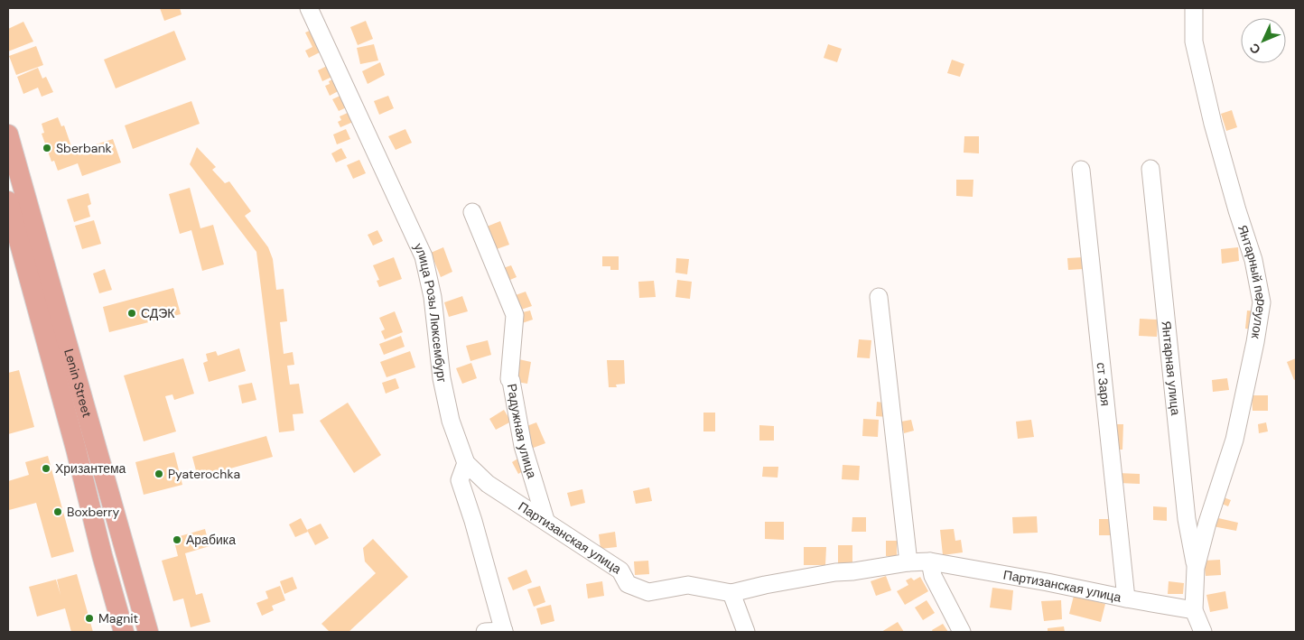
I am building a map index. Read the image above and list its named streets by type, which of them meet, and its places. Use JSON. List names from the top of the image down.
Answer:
{
  "streets": {
    "main road": ["Lenin Street"],
    "street": [
      "Янтарный переулок",
      "улица Розы Люксембург",
      "Янтарная улица",
      "ст Заря",
      "Радужная улица",
      "Партизанская улица"
    ]
  },
  "crossings": [
    ["Янтарный переулок", "Янтарная улица"],
    ["Янтарный переулок", "Партизанская улица"],
    ["улица Розы Люксембург", "Партизанская улица"],
    ["ст Заря", "Партизанская улица"],
    ["Радужная улица", "Партизанская улица"]
  ],
  "places": [
    "Sberbank",
    "СДЭК",
    "Хризантема",
    "Pyaterochka",
    "Boxberry",
    "Арабика",
    "Magnit"
  ],
  "north": "bottom left"
}
